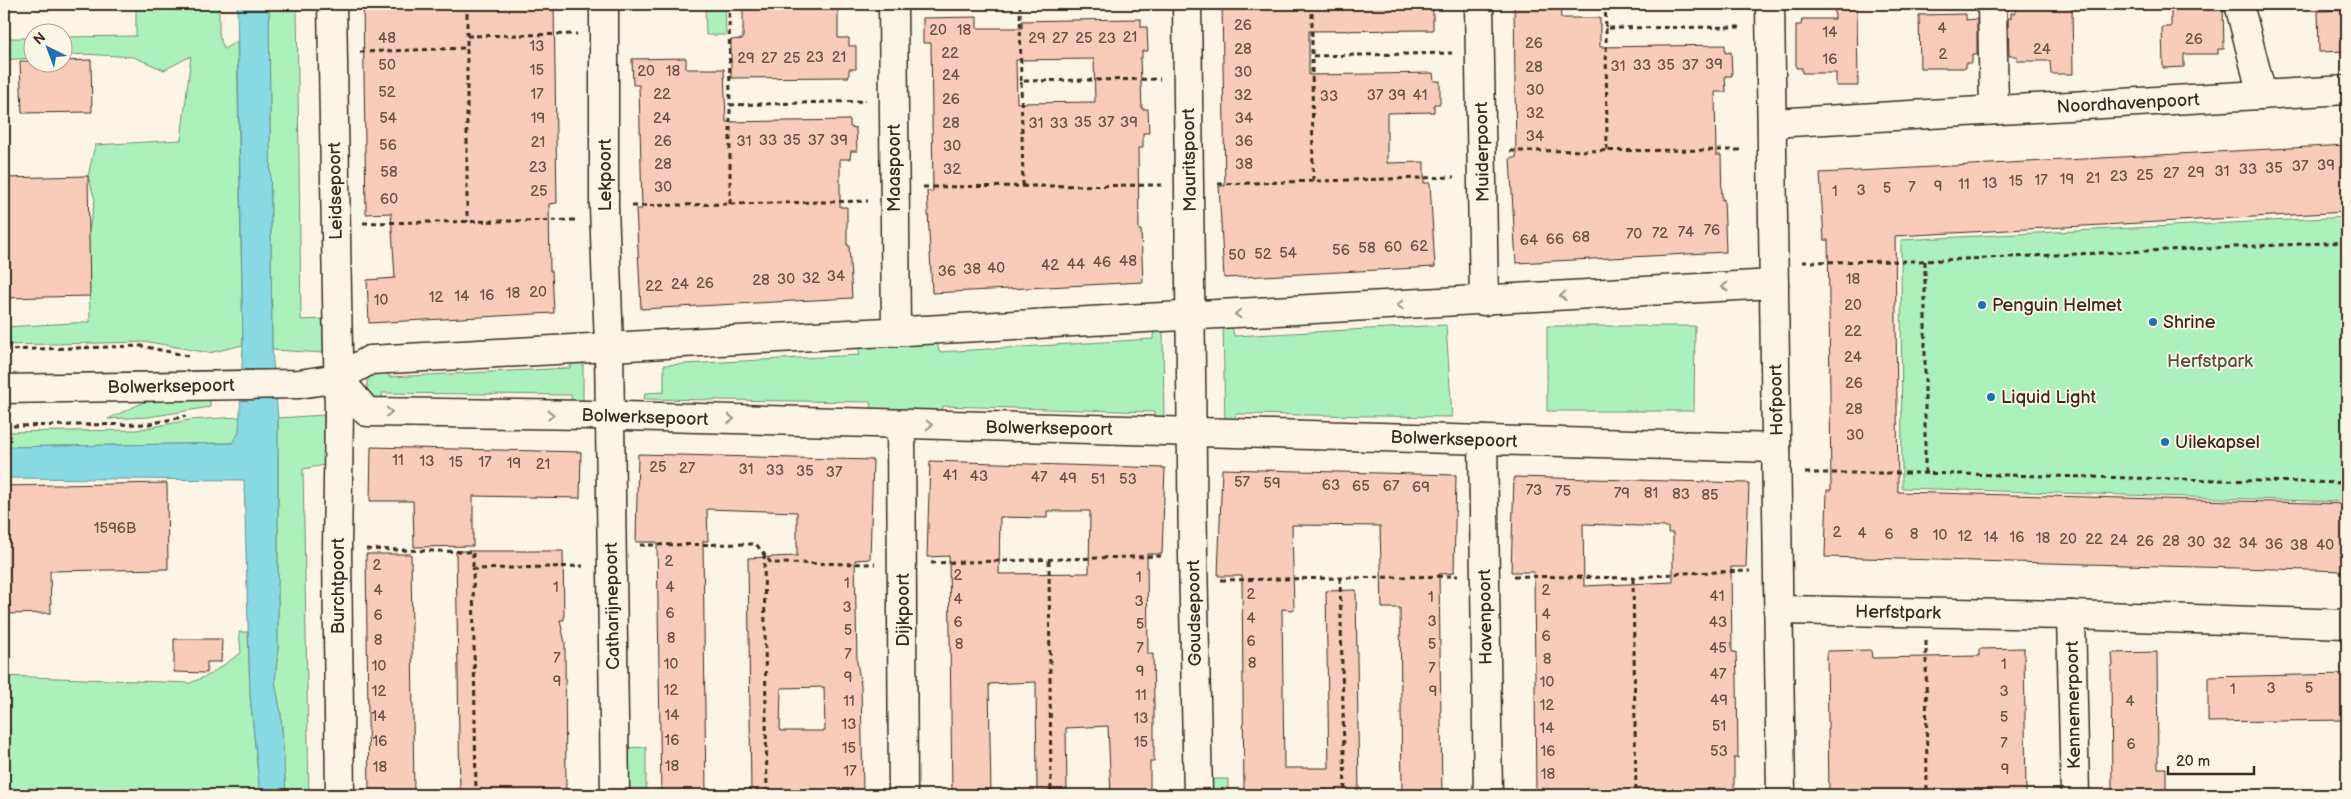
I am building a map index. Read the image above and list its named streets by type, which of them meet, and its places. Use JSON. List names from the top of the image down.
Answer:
{
  "streets": {
    "street": [
      "Noordhavenpoort",
      "Muiderpoort",
      "Mauritspoort",
      "Maaspoort",
      "Lekpoort",
      "Leidsepoort",
      "Bolwerksepoort",
      "Hofpoort",
      "Burchtpoort",
      "Catharijnepoort",
      "Dijkpoort",
      "Herfstpark",
      "Goudsepoort",
      "Havenpoort",
      "Kennemerpoort"
    ]
  },
  "crossings": [
    ["Noordhavenpoort", "Hofpoort"],
    ["Muiderpoort", "Bolwerksepoort"],
    ["Mauritspoort", "Bolwerksepoort"],
    ["Mauritspoort", "Goudsepoort"],
    ["Maaspoort", "Bolwerksepoort"],
    ["Lekpoort", "Bolwerksepoort"],
    ["Lekpoort", "Catharijnepoort"],
    ["Leidsepoort", "Bolwerksepoort"],
    ["Leidsepoort", "Burchtpoort"],
    ["Bolwerksepoort", "Hofpoort"],
    ["Bolwerksepoort", "Burchtpoort"],
    ["Bolwerksepoort", "Catharijnepoort"],
    ["Bolwerksepoort", "Dijkpoort"],
    ["Bolwerksepoort", "Goudsepoort"],
    ["Bolwerksepoort", "Havenpoort"],
    ["Hofpoort", "Herfstpark"],
    ["Herfstpark", "Kennemerpoort"]
  ],
  "parks": ["Herfstpark"],
  "places": [
    "Penguin Helmet",
    "Shrine",
    "Liquid Light",
    "Uilekapsel"
  ],
  "house_numbers": [
    "26",
    "4",
    "20",
    "18",
    "14",
    "21",
    "48",
    "29",
    "27",
    "25",
    "23",
    "26",
    "26",
    "13",
    "28",
    "24",
    "22",
    "2",
    "23",
    "21",
    "29",
    "27",
    "25",
    "16",
    "39",
    "50",
    "33",
    "35",
    "37",
    "31",
    "28",
    "15",
    "20",
    "18",
    "30",
    "24",
    "30",
    "52",
    "17",
    "22",
    "32",
    "37",
    "39",
    "41",
    "33",
    "26",
    "32",
    "54",
    "19",
    "24",
    "34",
    "35",
    "37",
    "39",
    "28",
    "31",
    "33",
    "34",
    "33",
    "35",
    "37",
    "39",
    "26",
    "31",
    "36",
    "21",
    "56",
    "30",
    "28",
    "38",
    "39",
    "37",
    "23",
    "35",
    "32",
    "33",
    "31",
    "58",
    "29",
    "27",
    "25",
    "23",
    "21",
    "19",
    "17",
    "15",
    "13",
    "11",
    "9",
    "30",
    "7",
    "5",
    "3",
    "25",
    "1",
    "60",
    "76",
    "74",
    "72",
    "70",
    "68",
    "66",
    "64",
    "62",
    "60",
    "58",
    "56",
    "54",
    "52",
    "50",
    "48",
    "46",
    "44",
    "42",
    "40",
    "38",
    "36",
    "34",
    "32",
    "30",
    "18",
    "28",
    "26",
    "24",
    "22",
    "20",
    "18",
    "16",
    "14",
    "12",
    "10",
    "20",
    "22",
    "24",
    "26",
    "28",
    "30",
    "11",
    "13",
    "15",
    "17",
    "19",
    "21",
    "25",
    "27",
    "31",
    "33",
    "35",
    "37",
    "41",
    "43",
    "47",
    "49",
    "51",
    "53",
    "57",
    "59",
    "63",
    "65",
    "67",
    "69",
    "73",
    "75",
    "79",
    "81",
    "83",
    "85",
    "1596B",
    "2",
    "4",
    "6",
    "8",
    "10",
    "12",
    "14",
    "16",
    "18",
    "20",
    "22",
    "24",
    "26",
    "28",
    "30",
    "32",
    "34",
    "36",
    "38",
    "40",
    "2",
    "2",
    "2",
    "1",
    "1",
    "1",
    "4",
    "4",
    "2",
    "2",
    "41",
    "1",
    "4",
    "3",
    "3",
    "6",
    "4",
    "6",
    "4",
    "3",
    "6",
    "43",
    "5",
    "5",
    "6",
    "8",
    "8",
    "6",
    "8",
    "5",
    "7",
    "45",
    "7",
    "7",
    "8",
    "8",
    "10",
    "1",
    "10",
    "7",
    "9",
    "47",
    "9",
    "9",
    "10",
    "3",
    "5",
    "1",
    "12",
    "12",
    "9",
    "3",
    "11",
    "49",
    "11",
    "4",
    "12",
    "14",
    "14",
    "5",
    "13",
    "13",
    "51",
    "14",
    "16",
    "16",
    "15",
    "7",
    "6",
    "15",
    "16",
    "53",
    "18",
    "18",
    "9",
    "17",
    "18"
  ],
  "scale_bar": "20 m",
  "north": "top left"
}
